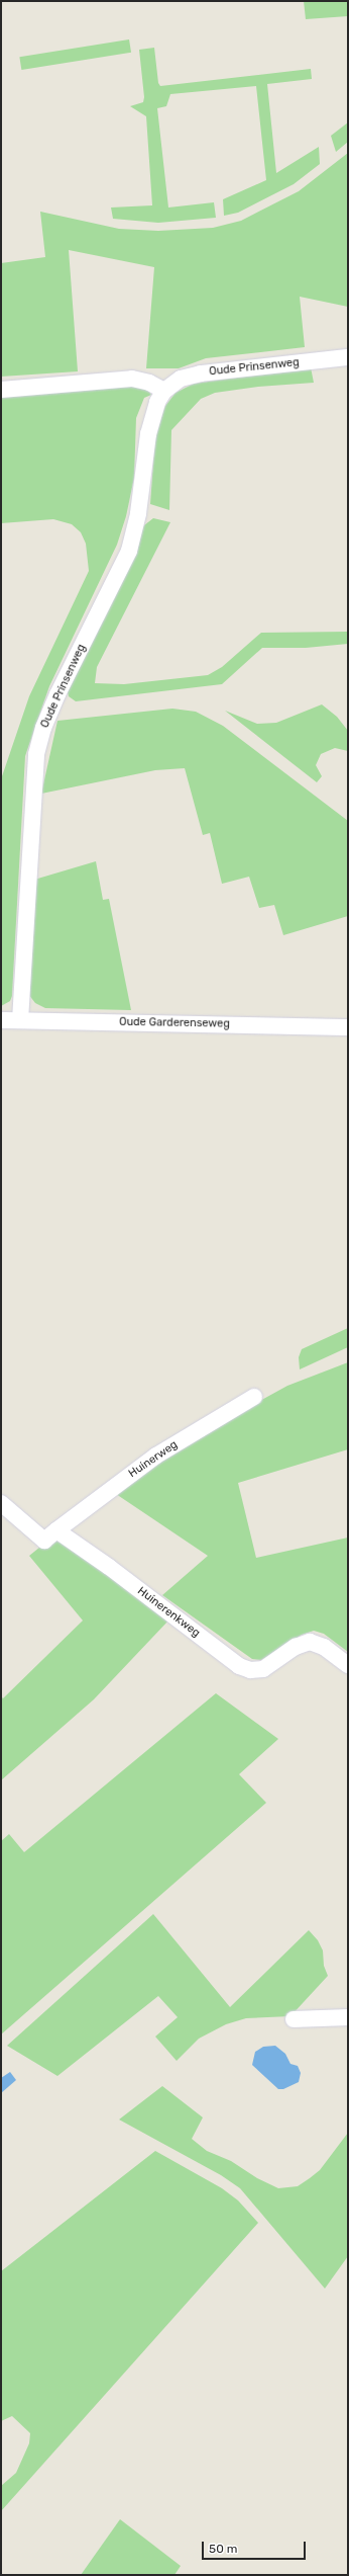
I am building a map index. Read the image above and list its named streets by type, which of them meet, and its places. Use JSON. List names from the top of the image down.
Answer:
{
  "streets": {
    "street": [
      "Oude Prinsenweg",
      "Oude Garderenseweg",
      "Huinerweg",
      "Huinerenkweg"
    ]
  },
  "crossings": [
    ["Oude Prinsenweg", "Oude Garderenseweg"],
    ["Huinerweg", "Huinerenkweg"]
  ],
  "scale_bar": "50 m"
}
